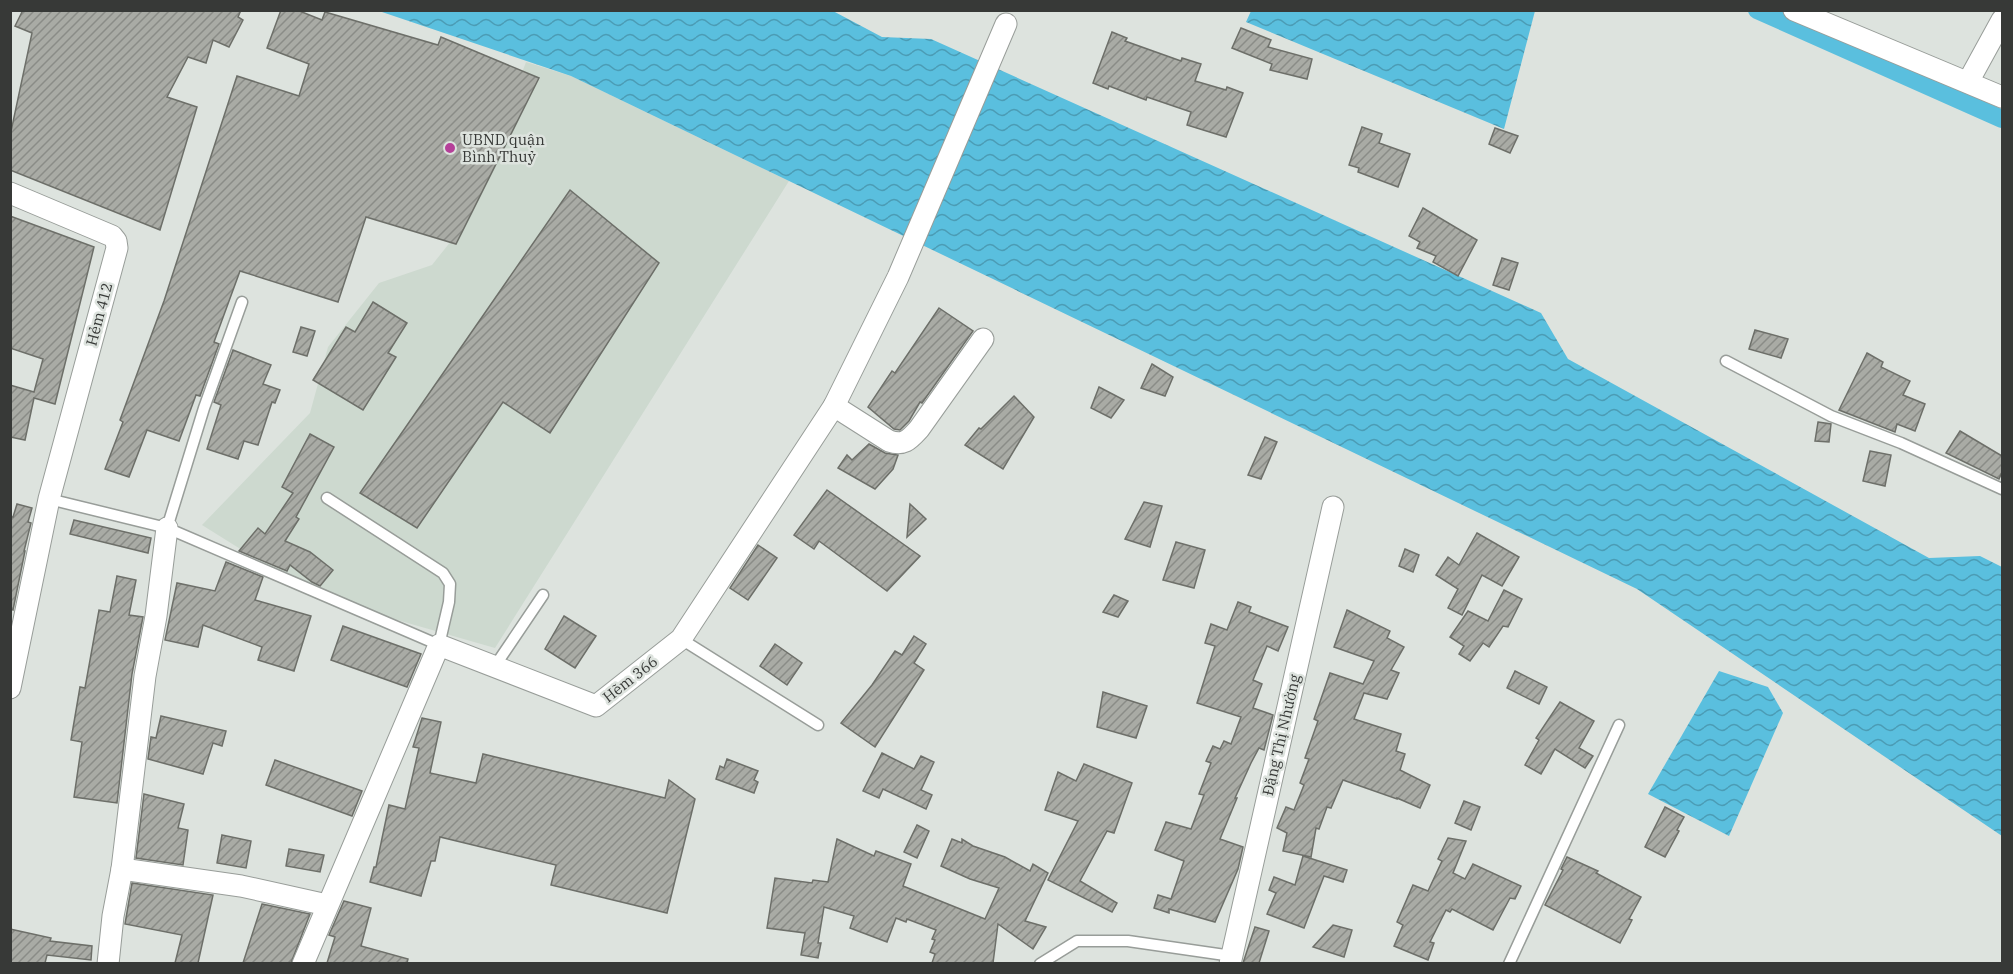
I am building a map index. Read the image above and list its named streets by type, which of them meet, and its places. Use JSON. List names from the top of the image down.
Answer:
{
  "streets": {
    "street": ["Hẻm 412", "Hẽm 366", "Đặng Thị Nhường"]
  },
  "places": ["UBND quận Bình Thuỷ"]
}
